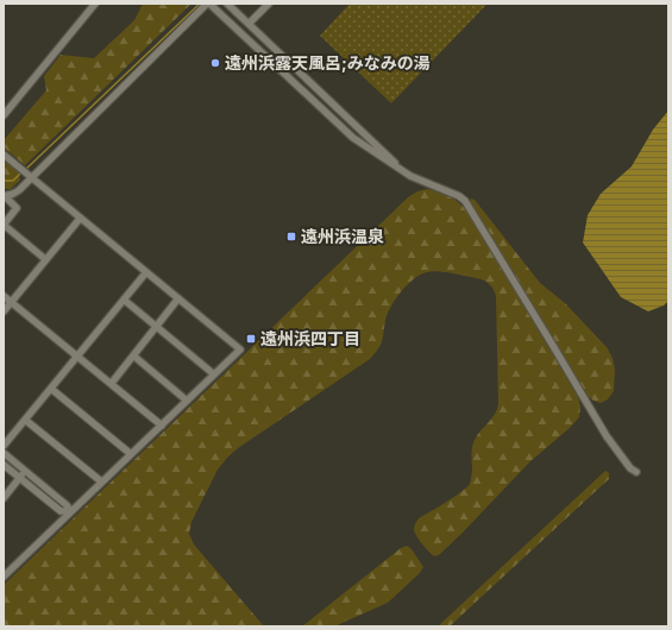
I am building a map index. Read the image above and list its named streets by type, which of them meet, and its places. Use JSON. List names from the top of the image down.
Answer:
{
  "places": {
    "other": ["遠州浜露天風呂;みなみの湯"],
    "transit": ["遠州浜温泉", "遠州浜四丁目"]
  }
}
